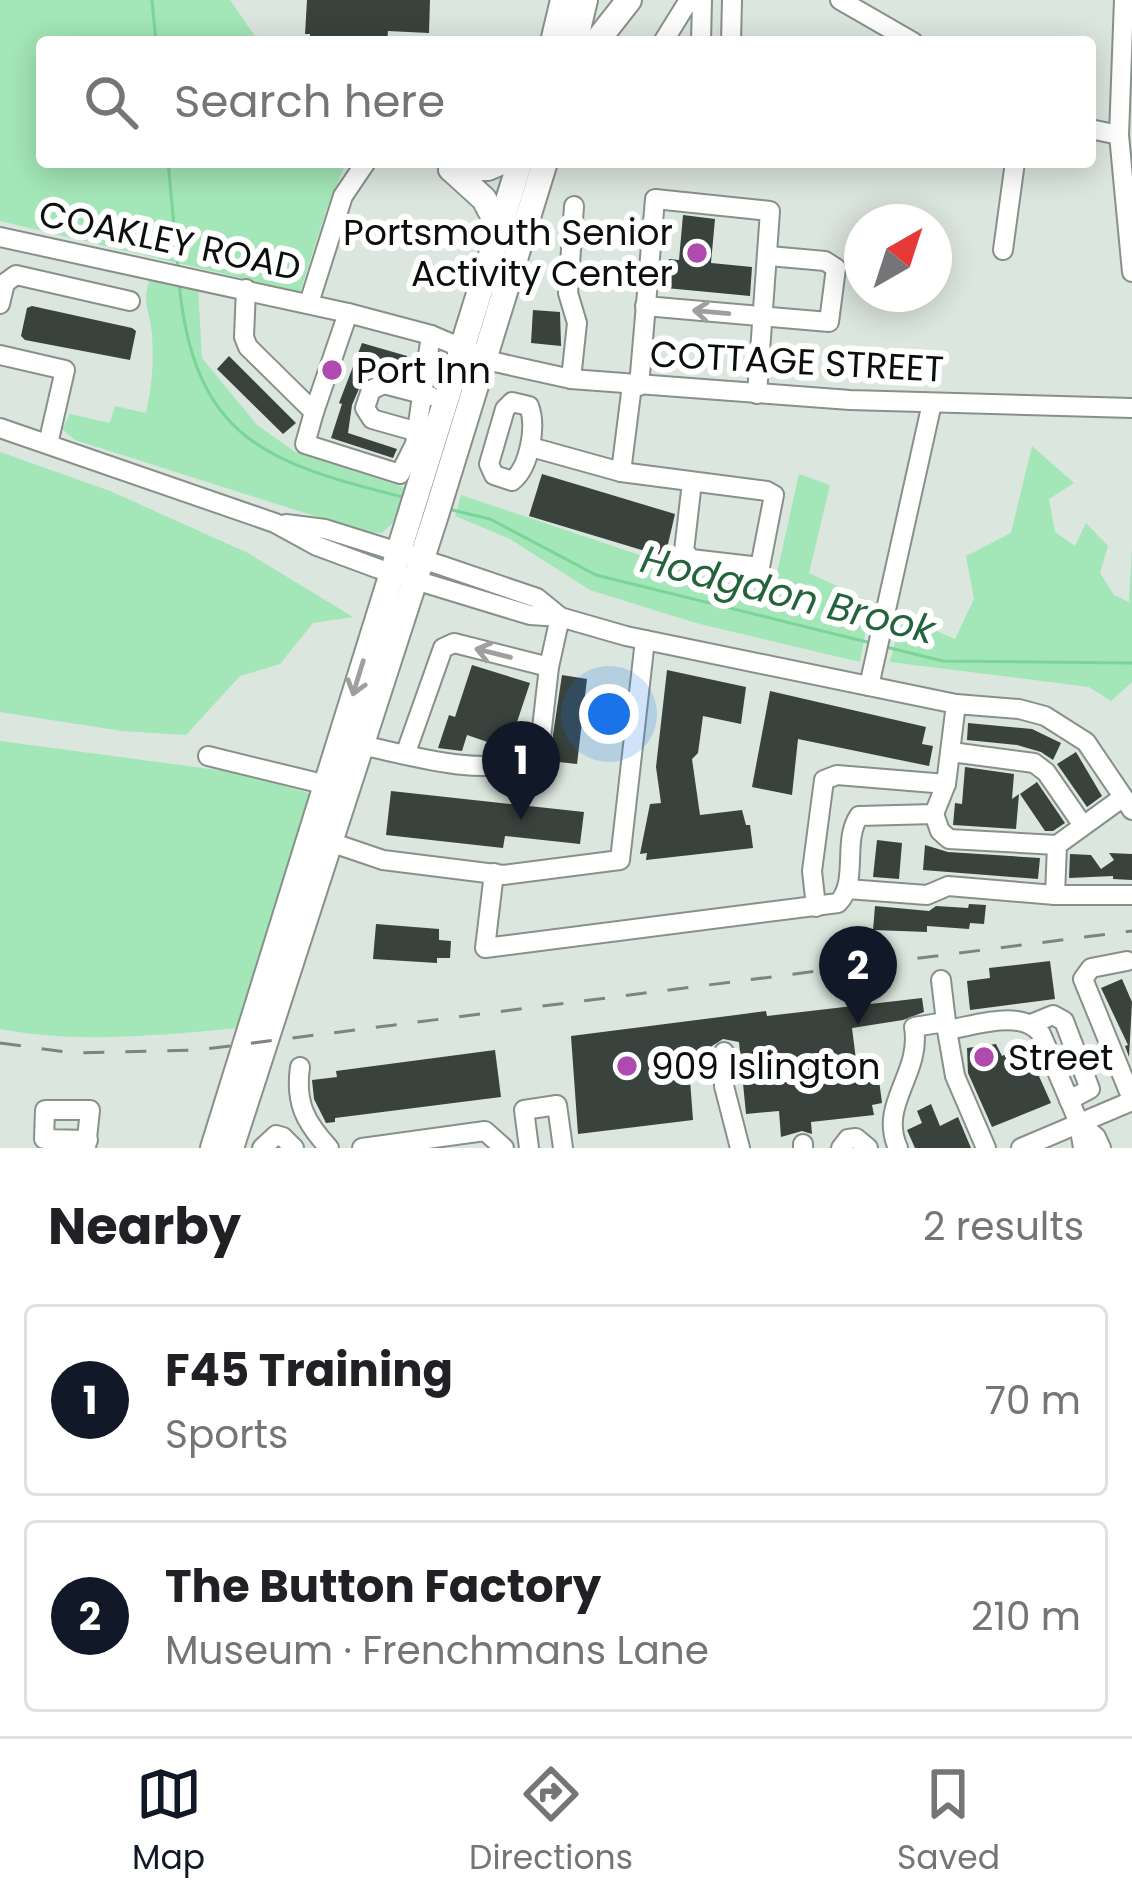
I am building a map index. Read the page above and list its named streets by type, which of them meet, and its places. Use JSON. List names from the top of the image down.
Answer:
{
  "streets": {
    "street": ["COAKLEY ROAD", "COTTAGE STREET"]
  },
  "crossings": [
    ["COAKLEY ROAD", "COTTAGE STREET"]
  ],
  "water": ["Hodgdon Brook"],
  "places": [
    "Portsmouth Senior Activity Center",
    "Port Inn",
    "Street",
    "909 Islington"
  ],
  "north": "top right",
  "page": {
    "search": "Search here",
    "pins": ["1", "2"],
    "heading": ["Nearby", "2 results"],
    "list": [
      {
        "mark": "1",
        "name": "F45 Training",
        "note": "Sports",
        "value": "70 m"
      },
      {
        "mark": "2",
        "name": "The Button Factory",
        "note": "Museum · Frenchmans Lane",
        "value": "210 m"
      }
    ],
    "nav": ["Map", "Directions", "Saved"]
  }
}
